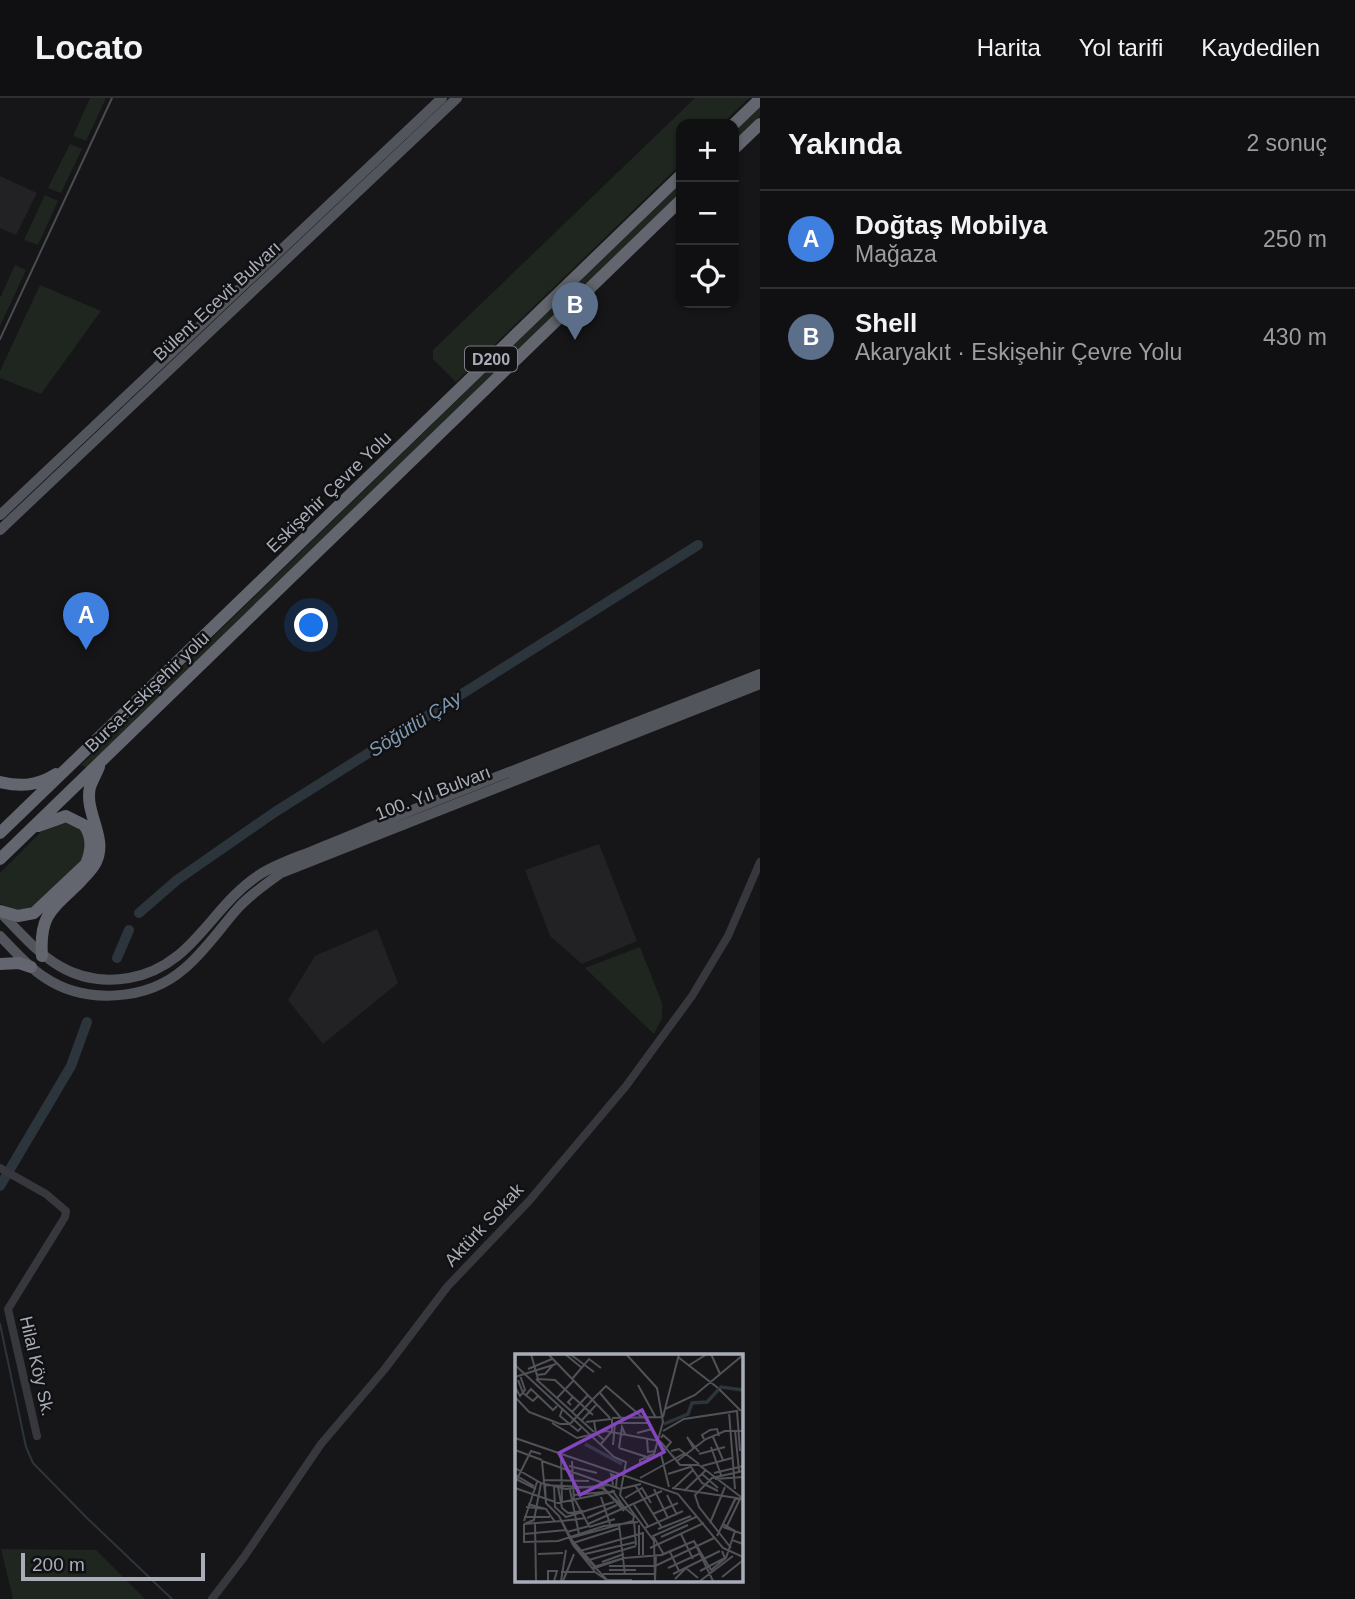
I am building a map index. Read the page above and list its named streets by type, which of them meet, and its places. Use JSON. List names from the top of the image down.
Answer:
{
  "streets": {
    "highway": ["D200", "Eskişehir Çevre Yolu", "Bursa-Eskişehir yolu"],
    "main road": ["Bülent Ecevit Bulvarı", "100. Yıl Bulvarı"],
    "street": ["Aktürk Sokak", "Hilal Köy Sk."]
  },
  "crossings": [
    ["Eskişehir Çevre Yolu", "Bursa-Eskişehir yolu"]
  ],
  "water": ["Söğütlü ÇAy"],
  "scale_bar": "200 m",
  "page": {
    "header": "Locato",
    "nav": ["Harita", "Yol tarifi", "Kaydedilen"],
    "heading": ["Yakında", "2 sonuç"],
    "map_buttons": ["+", "−"],
    "list": [
      {
        "mark": "A",
        "name": "Doğtaş Mobilya",
        "note": "Mağaza",
        "value": "250 m"
      },
      {
        "mark": "B",
        "name": "Shell",
        "note": "Akaryakıt · Eskişehir Çevre Yolu",
        "value": "430 m"
      }
    ],
    "pins": ["B", "A"],
    "scale": "200 m"
  }
}
